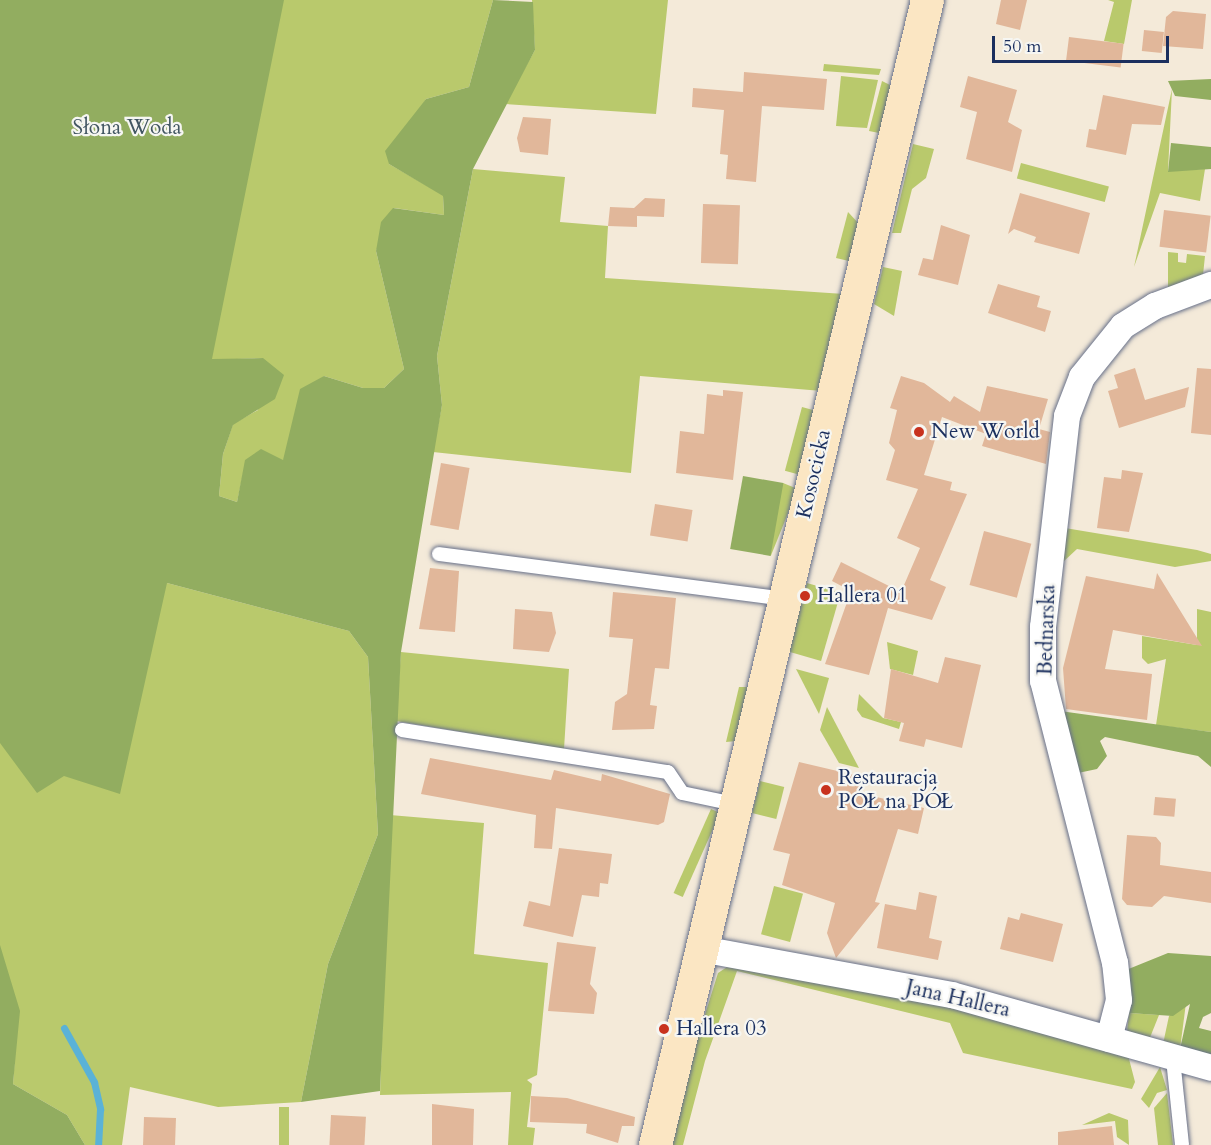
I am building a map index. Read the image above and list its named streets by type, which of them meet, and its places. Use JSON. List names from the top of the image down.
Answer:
{
  "streets": {
    "street": ["Kosocicka", "Bednarska", "Jana Hallera"]
  },
  "crossings": [
    ["Kosocicka", "Jana Hallera"],
    ["Bednarska", "Jana Hallera"]
  ],
  "parks": ["Słona Woda"],
  "places": [
    "New World",
    "Hallera 01",
    "Restauracja PÓŁ na PÓŁ",
    "Hallera 03"
  ],
  "scale_bar": "50 m"
}
